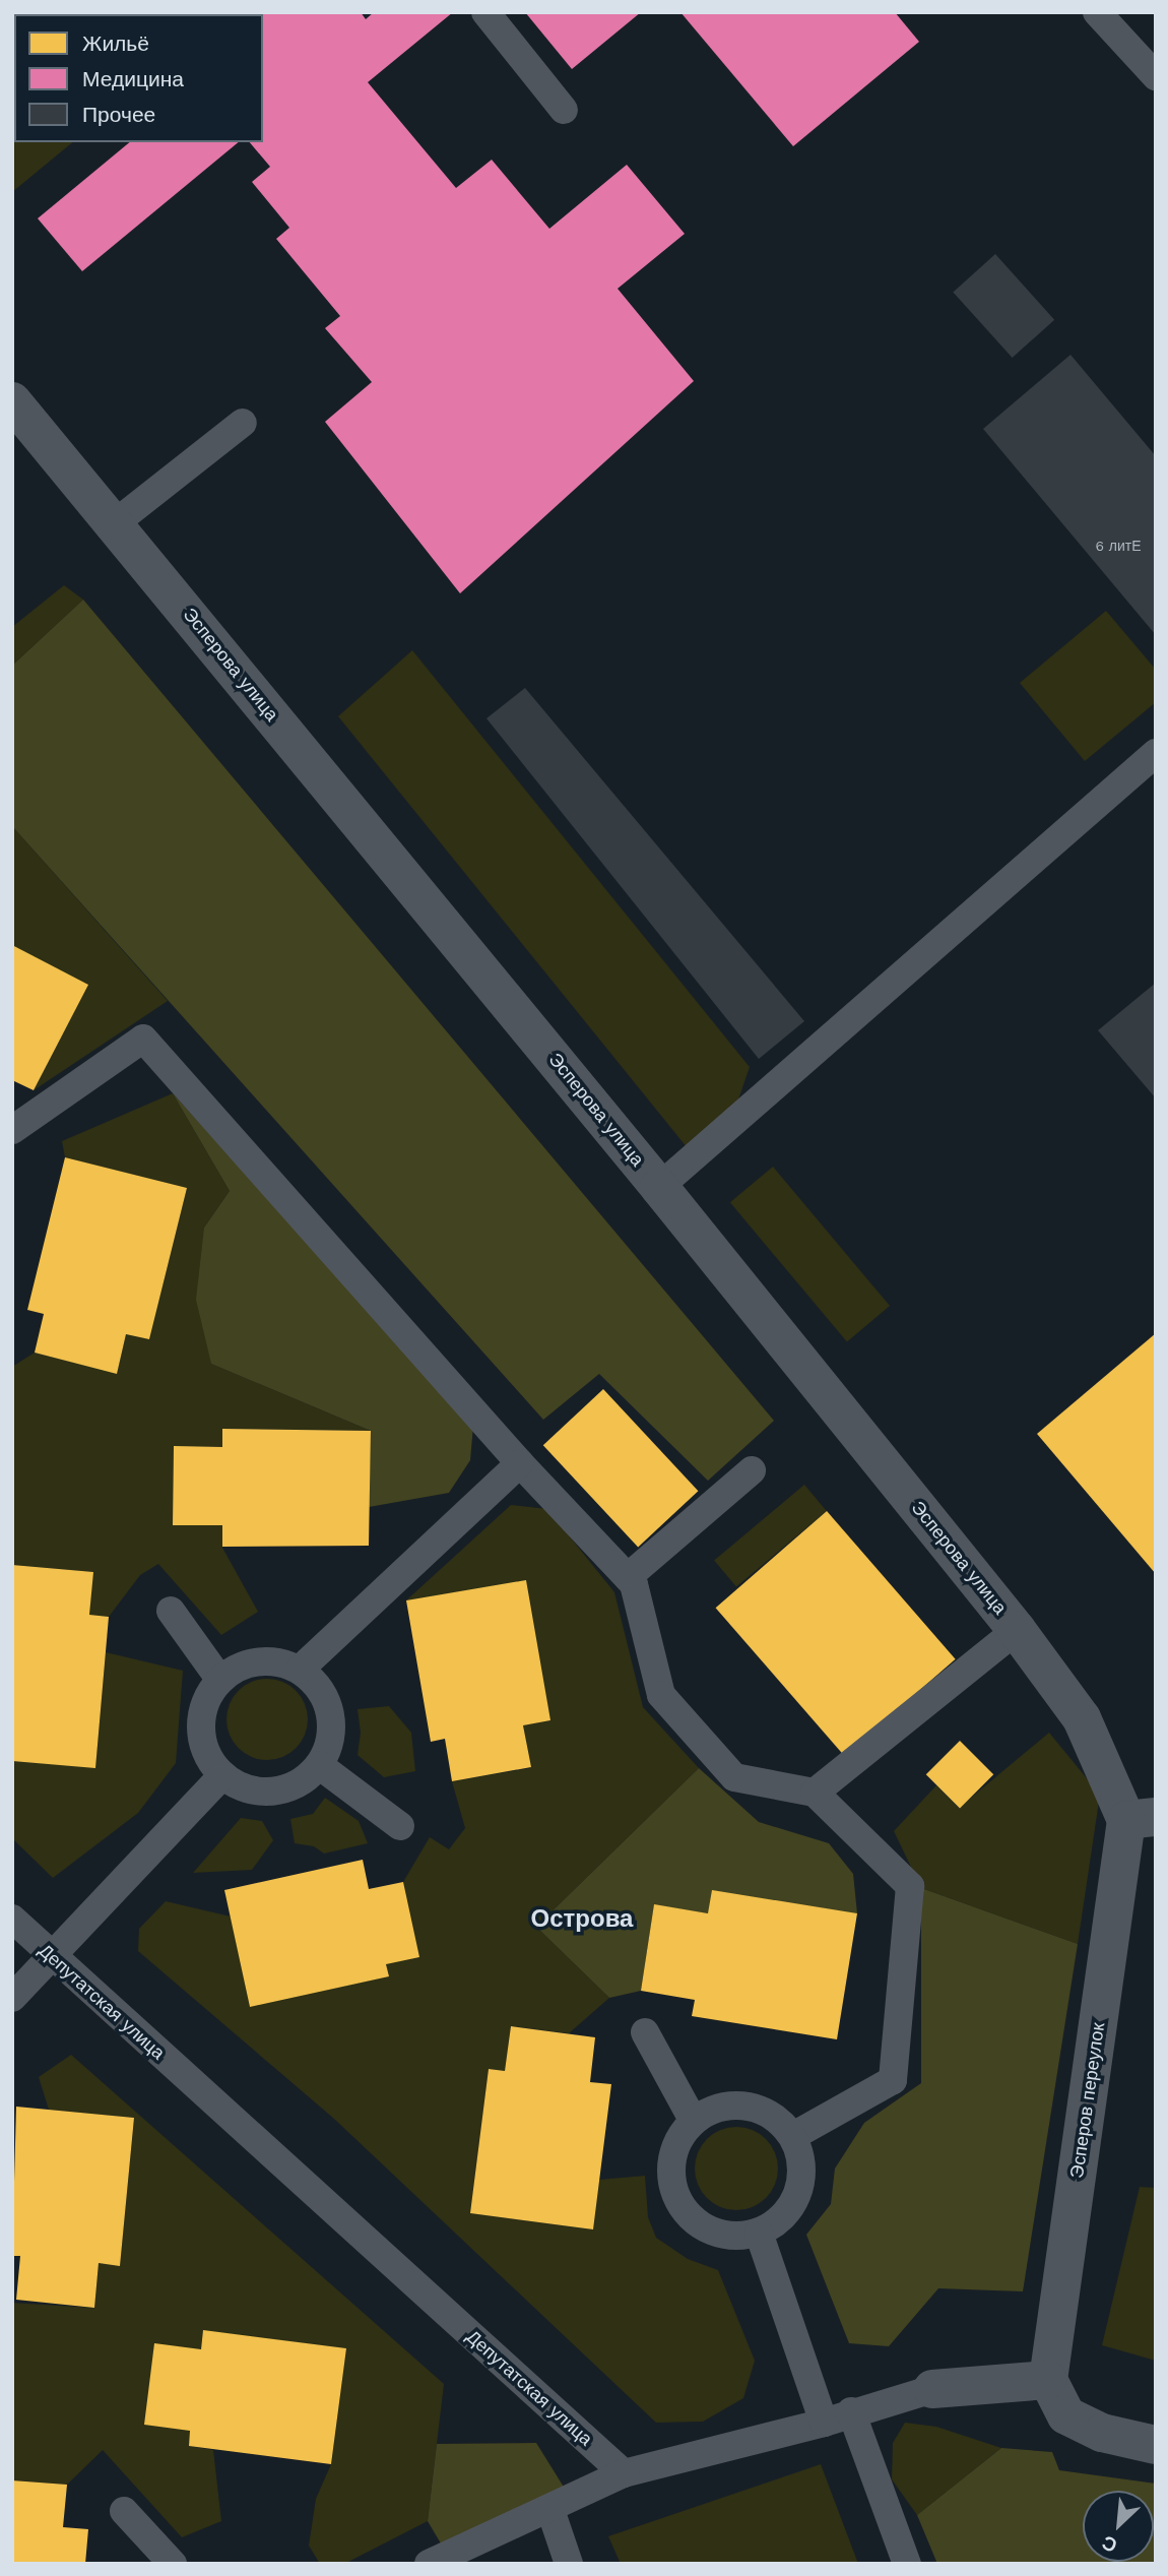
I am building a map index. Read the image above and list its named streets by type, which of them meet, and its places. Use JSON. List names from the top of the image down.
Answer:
{
  "streets": {
    "street": ["Эсперова улица", "Эсперов переулок"],
    "lane": ["Депутатская улица"]
  },
  "crossings": [
    ["Эсперова улица", "Эсперов переулок"]
  ],
  "districts": ["Острова"],
  "house_numbers": ["6 литЕ"],
  "legend": ["Жильё", "Медицина", "Прочее"],
  "north": "bottom left"
}
